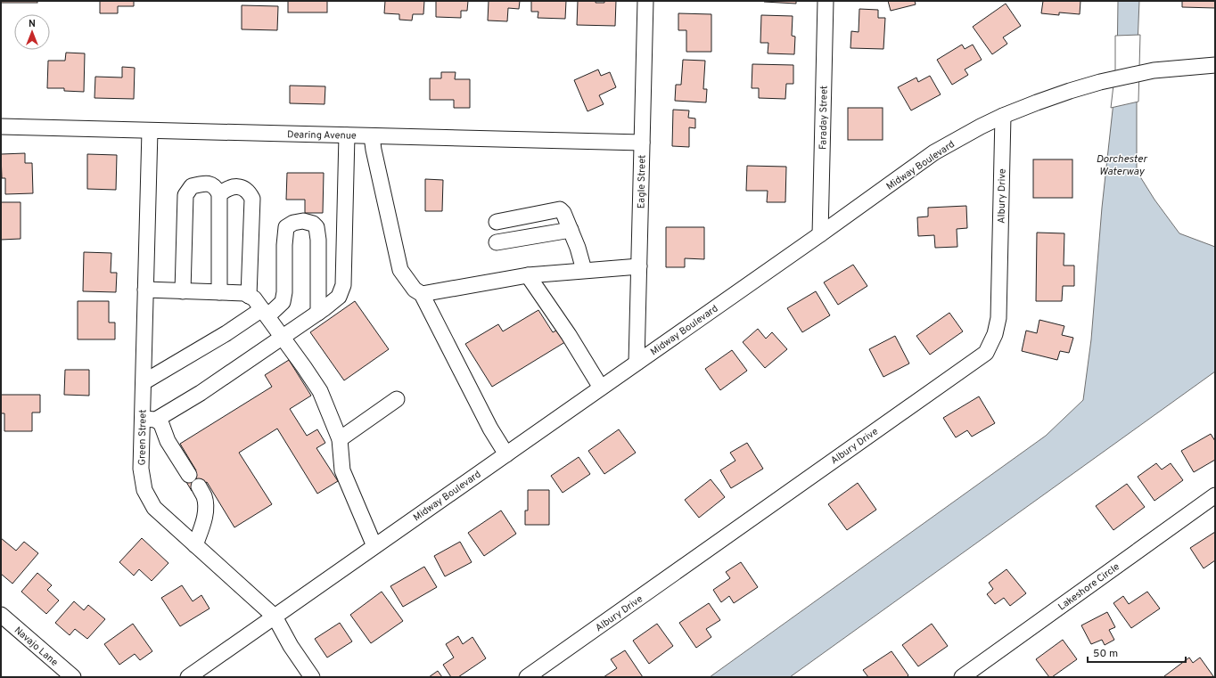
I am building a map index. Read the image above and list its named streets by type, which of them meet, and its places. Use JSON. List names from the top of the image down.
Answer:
{
  "streets": {
    "street": [
      "Faraday Street",
      "Dearing Avenue",
      "Midway Boulevard",
      "Eagle Street",
      "Albury Drive",
      "Green Street",
      "Lakeshore Circle",
      "Navajo Lane"
    ]
  },
  "crossings": [
    ["Faraday Street", "Midway Boulevard"],
    ["Dearing Avenue", "Eagle Street"],
    ["Dearing Avenue", "Green Street"],
    ["Midway Boulevard", "Eagle Street"],
    ["Midway Boulevard", "Albury Drive"],
    ["Midway Boulevard", "Green Street"]
  ],
  "water": ["Dorchester Waterway"],
  "scale_bar": "50 m",
  "north": "top"
}
